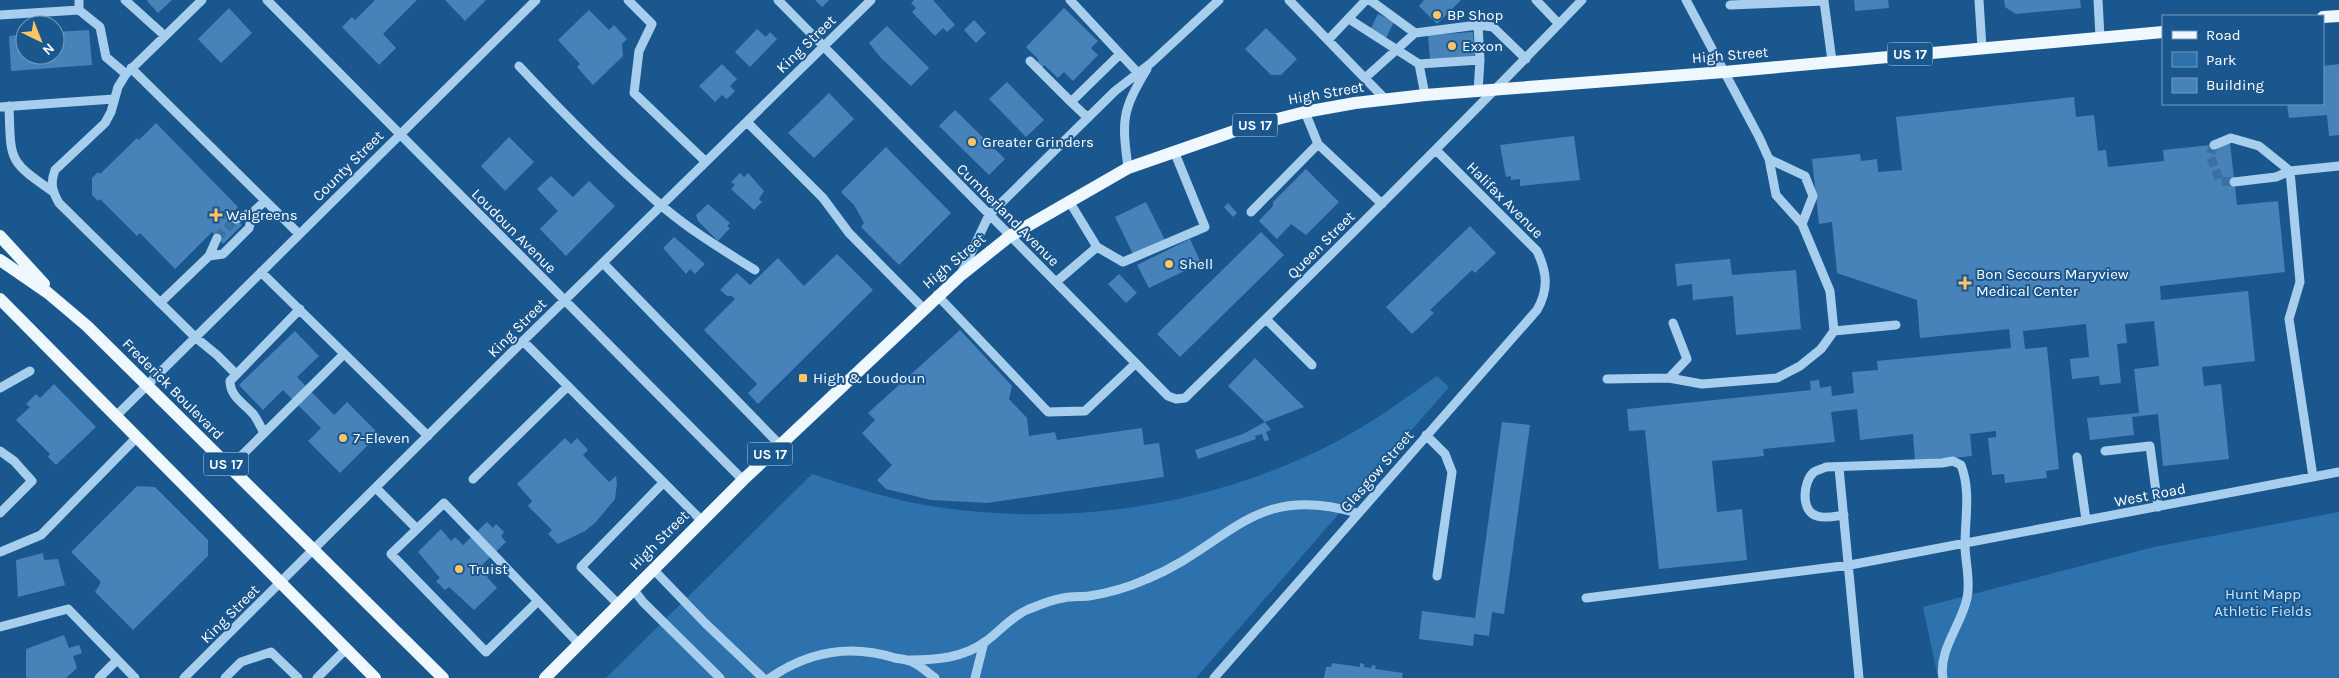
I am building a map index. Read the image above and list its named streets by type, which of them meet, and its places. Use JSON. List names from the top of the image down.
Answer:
{
  "streets": {
    "main road": ["US 17", "High Street", "Frederick Boulevard"],
    "street": [
      "King Street",
      "County Street",
      "Halifax Avenue",
      "Cumberland Avenue",
      "Loudoun Avenue",
      "Queen Street",
      "Glasgow Street",
      "West Road"
    ]
  },
  "crossings": [
    ["King Street", "US 17"],
    ["King Street", "Cumberland Avenue"],
    ["King Street", "Loudoun Avenue"],
    ["King Street", "Frederick Boulevard"],
    ["US 17", "County Street"],
    ["High Street", "Cumberland Avenue"],
    ["High Street", "Loudoun Avenue"],
    ["High Street", "Queen Street"],
    ["County Street", "Loudoun Avenue"],
    ["County Street", "Frederick Boulevard"],
    ["Halifax Avenue", "Queen Street"],
    ["Halifax Avenue", "Glasgow Street"],
    ["Cumberland Avenue", "Queen Street"]
  ],
  "parks": ["Hunt Mapp Athletic Fields"],
  "places": {
    "other": [
      "BP Shop",
      "Exxon",
      "Greater Grinders",
      "Shell",
      "7-Eleven",
      "Truist"
    ],
    "health": ["Walgreens", "Bon Secours Maryview Medical Center"],
    "transit": ["High & Loudoun"]
  },
  "legend": ["Road", "Park", "Building"],
  "north": "bottom right"
}
